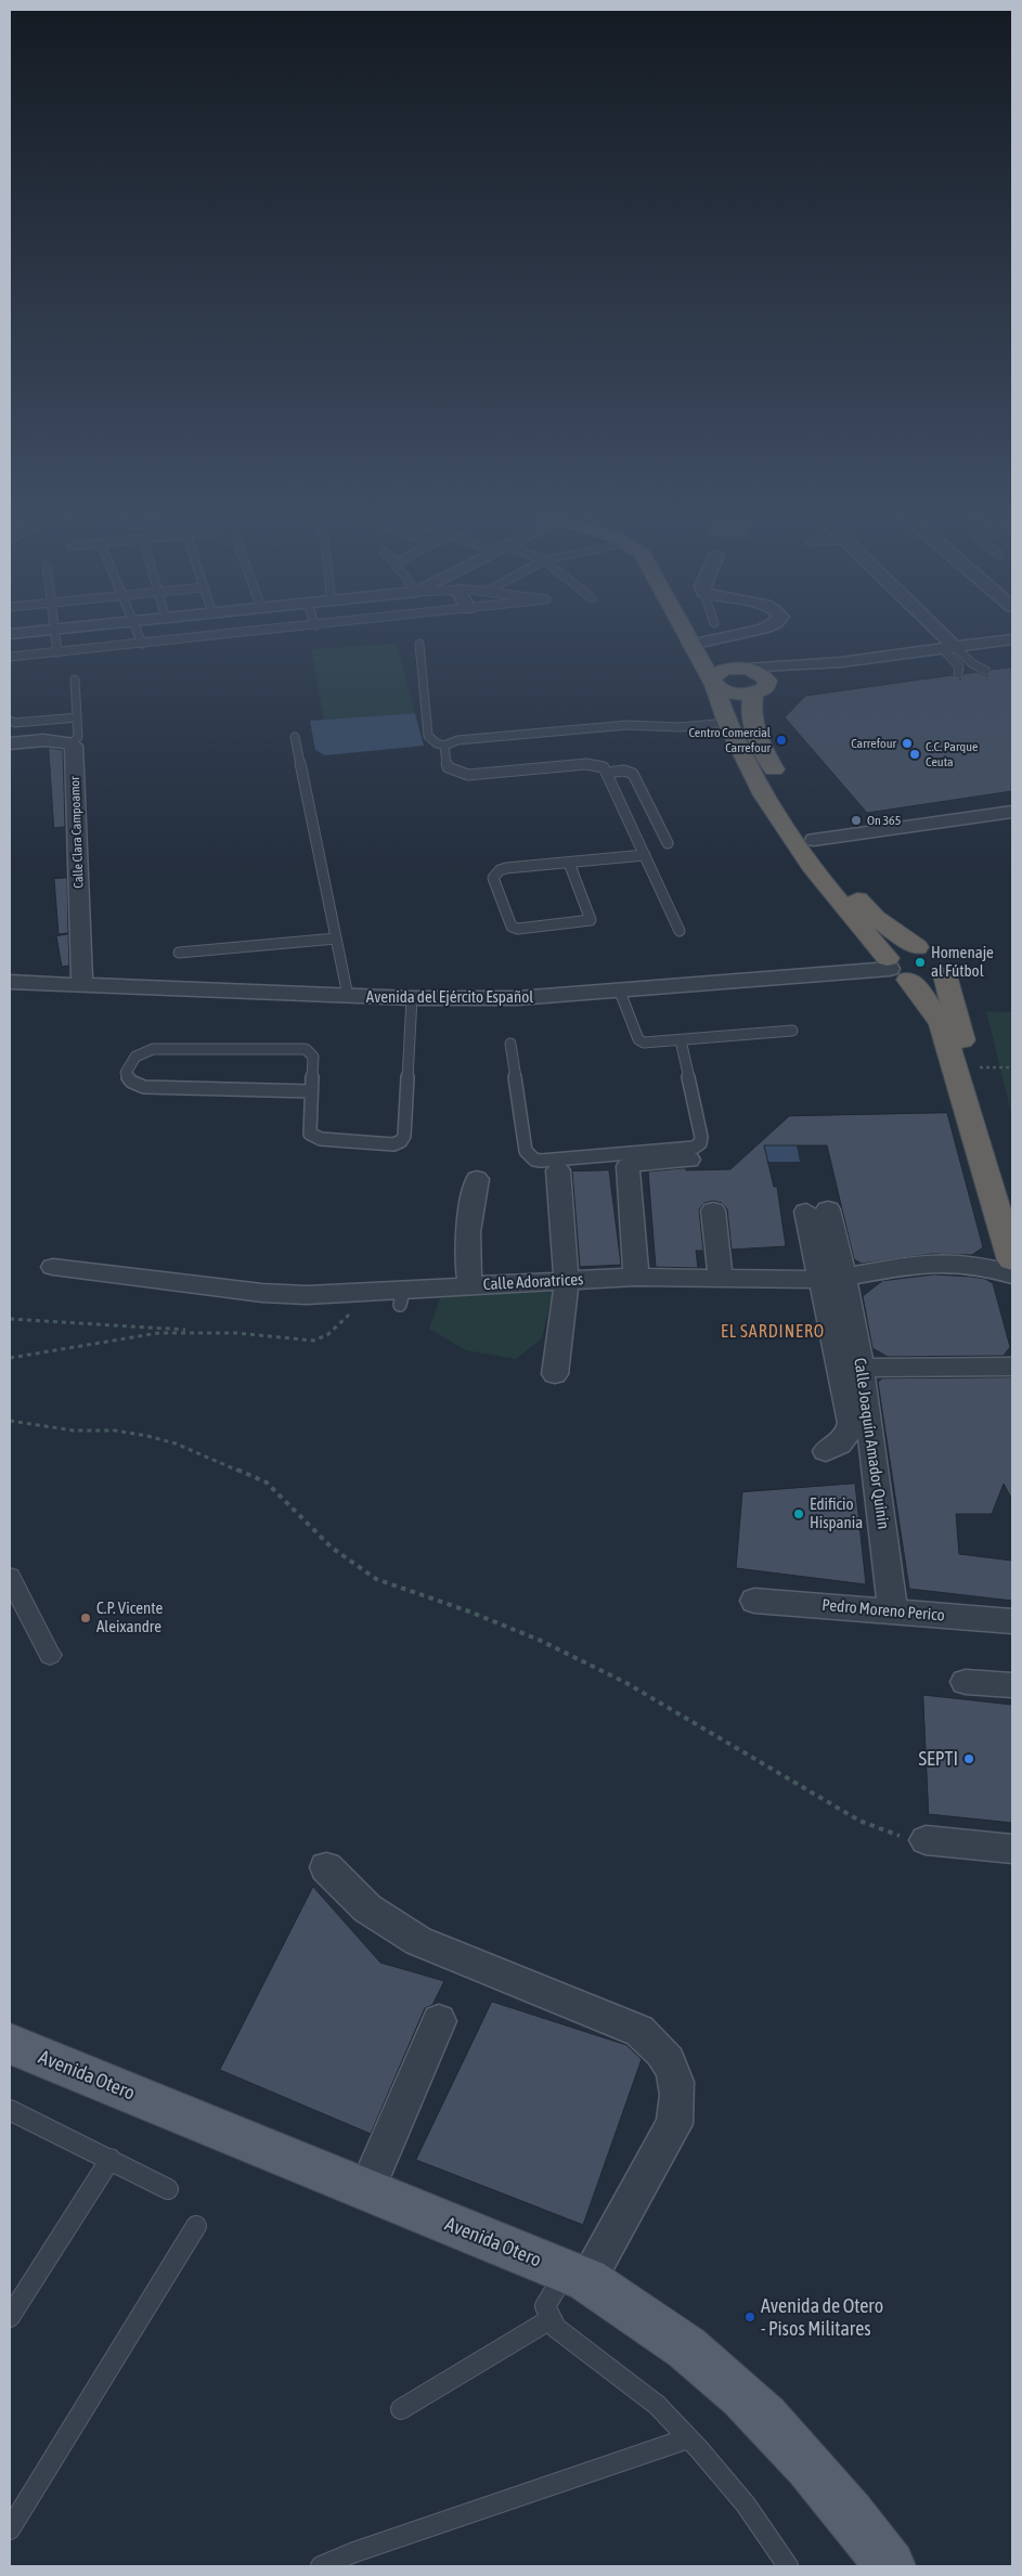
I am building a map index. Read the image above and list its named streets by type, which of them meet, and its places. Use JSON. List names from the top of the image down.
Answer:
{
  "streets": {
    "main road": ["Avenida Otero"],
    "street": [
      "Calle Clara Campoamor",
      "Avenida del Ejército Español",
      "Calle Adoratrices",
      "Calle Joaquín Amador Quinin",
      "Pedro Moreno Perico"
    ]
  },
  "crossings": [
    ["Calle Clara Campoamor", "Avenida del Ejército Español"],
    ["Calle Adoratrices", "Calle Joaquín Amador Quinin"],
    ["Calle Joaquín Amador Quinin", "Pedro Moreno Perico"]
  ],
  "districts": ["EL SARDINERO"],
  "places": [
    "Centro Comercial Carrefour",
    "Carrefour",
    "C.C. Parque Ceuta",
    "On 365",
    "Homenaje al Fútbol",
    "Edificio Hispania",
    "C.P. Vicente Aleixandre",
    "SEPTI",
    "Avenida de Otero - Pisos Militares"
  ]
}
